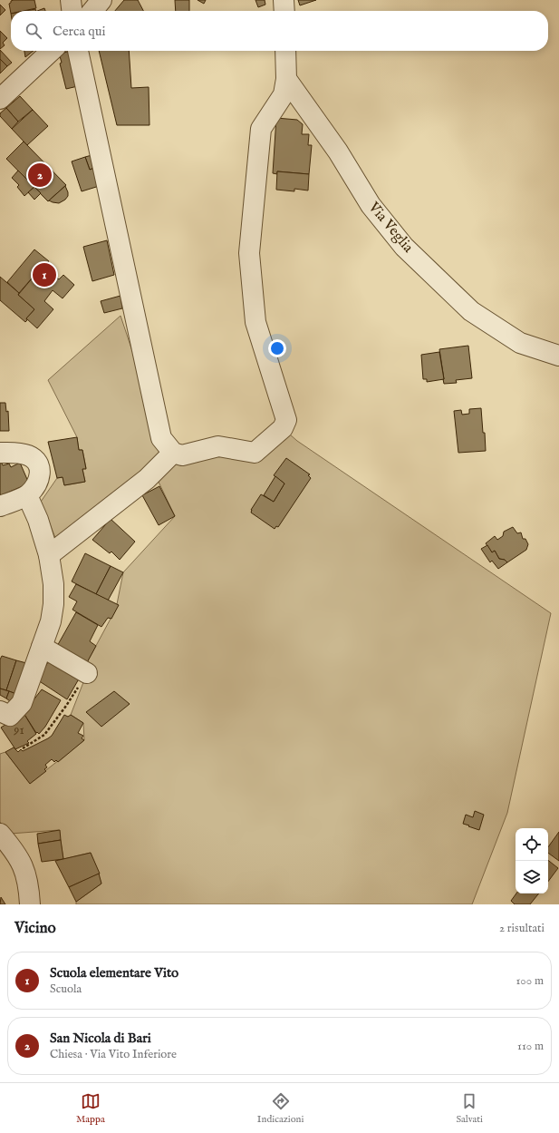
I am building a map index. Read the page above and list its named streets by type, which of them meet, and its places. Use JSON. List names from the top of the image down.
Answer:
{
  "streets": {
    "street": ["Via Veglia"]
  },
  "house_numbers": ["91"],
  "page": {
    "search": "Cerca qui",
    "pins": ["2", "1"],
    "heading": ["Vicino", "2 risultati"],
    "list": [
      {
        "mark": "1",
        "name": "Scuola elementare Vito",
        "note": "Scuola",
        "value": "100 m"
      },
      {
        "mark": "2",
        "name": "San Nicola di Bari",
        "note": "Chiesa · Via Vito Inferiore",
        "value": "110 m"
      }
    ],
    "nav": ["Mappa", "Indicazioni", "Salvati"]
  }
}
